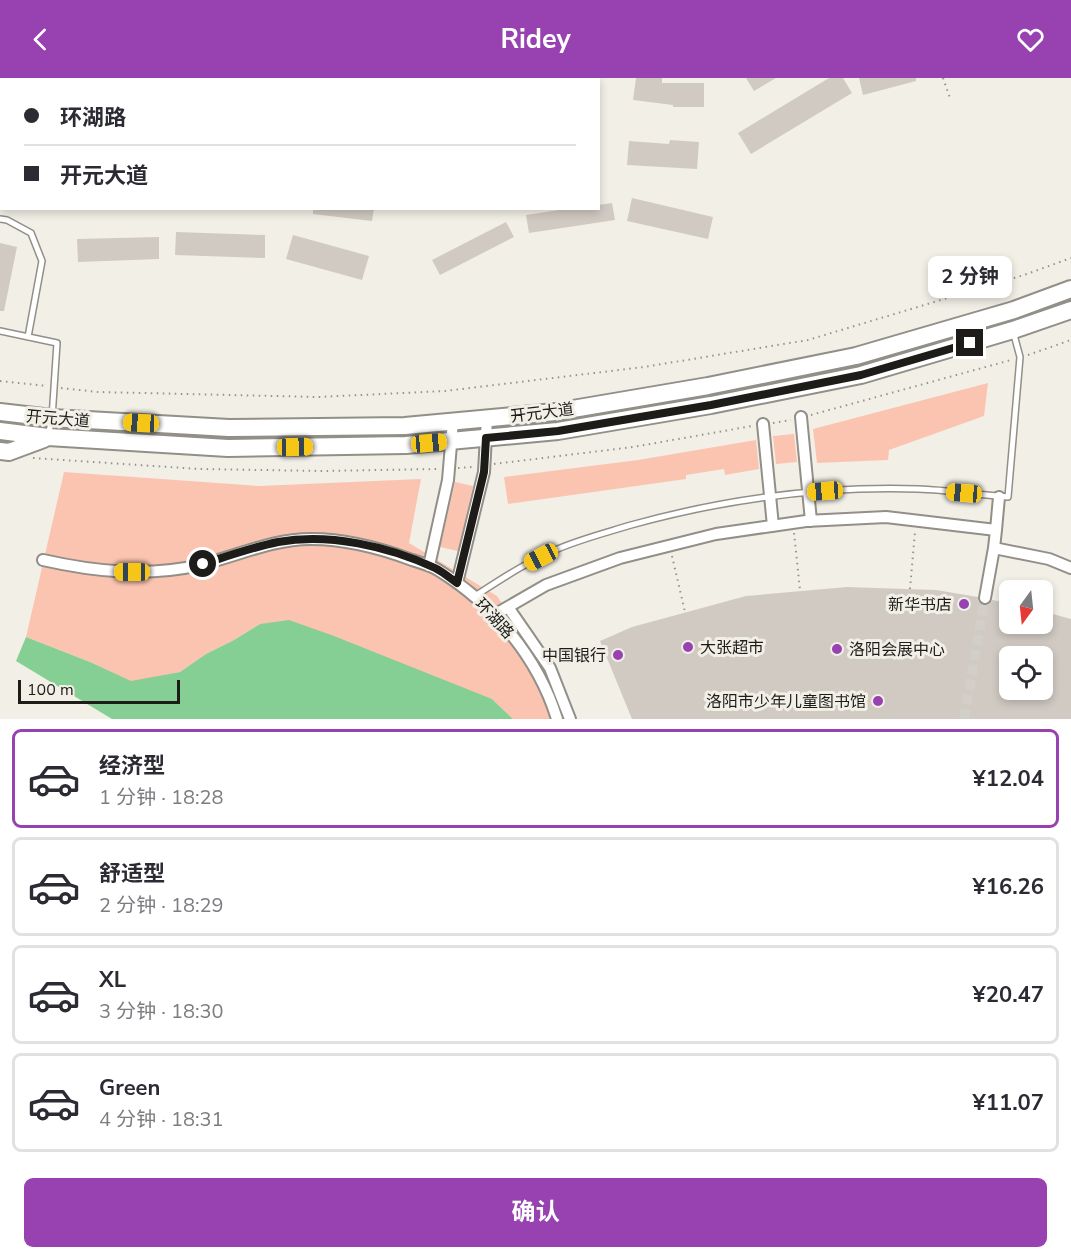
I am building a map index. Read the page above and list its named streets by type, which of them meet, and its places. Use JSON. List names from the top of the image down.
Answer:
{
  "streets": {
    "main road": ["开元大道"],
    "street": ["环湖路"]
  },
  "places": [
    "新华书店",
    "大张超市",
    "洛阳会展中心",
    "中国银行",
    "洛阳市少年儿童图书馆"
  ],
  "scale_bar": "100 m",
  "north": "bottom",
  "page": {
    "header": "Ridey",
    "banner": ["环湖路", "开元大道"],
    "bubble": "2 分钟",
    "scale": "100 m",
    "list": [
      {
        "name": "经济型",
        "note": "1 分钟 · 18:28",
        "value": "¥12.04"
      },
      {
        "name": "舒适型",
        "note": "2 分钟 · 18:29",
        "value": "¥16.26"
      },
      {
        "name": "XL",
        "note": "3 分钟 · 18:30",
        "value": "¥20.47"
      },
      {
        "name": "Green",
        "note": "4 分钟 · 18:31",
        "value": "¥11.07"
      }
    ],
    "buttons": "确认"
  }
}
